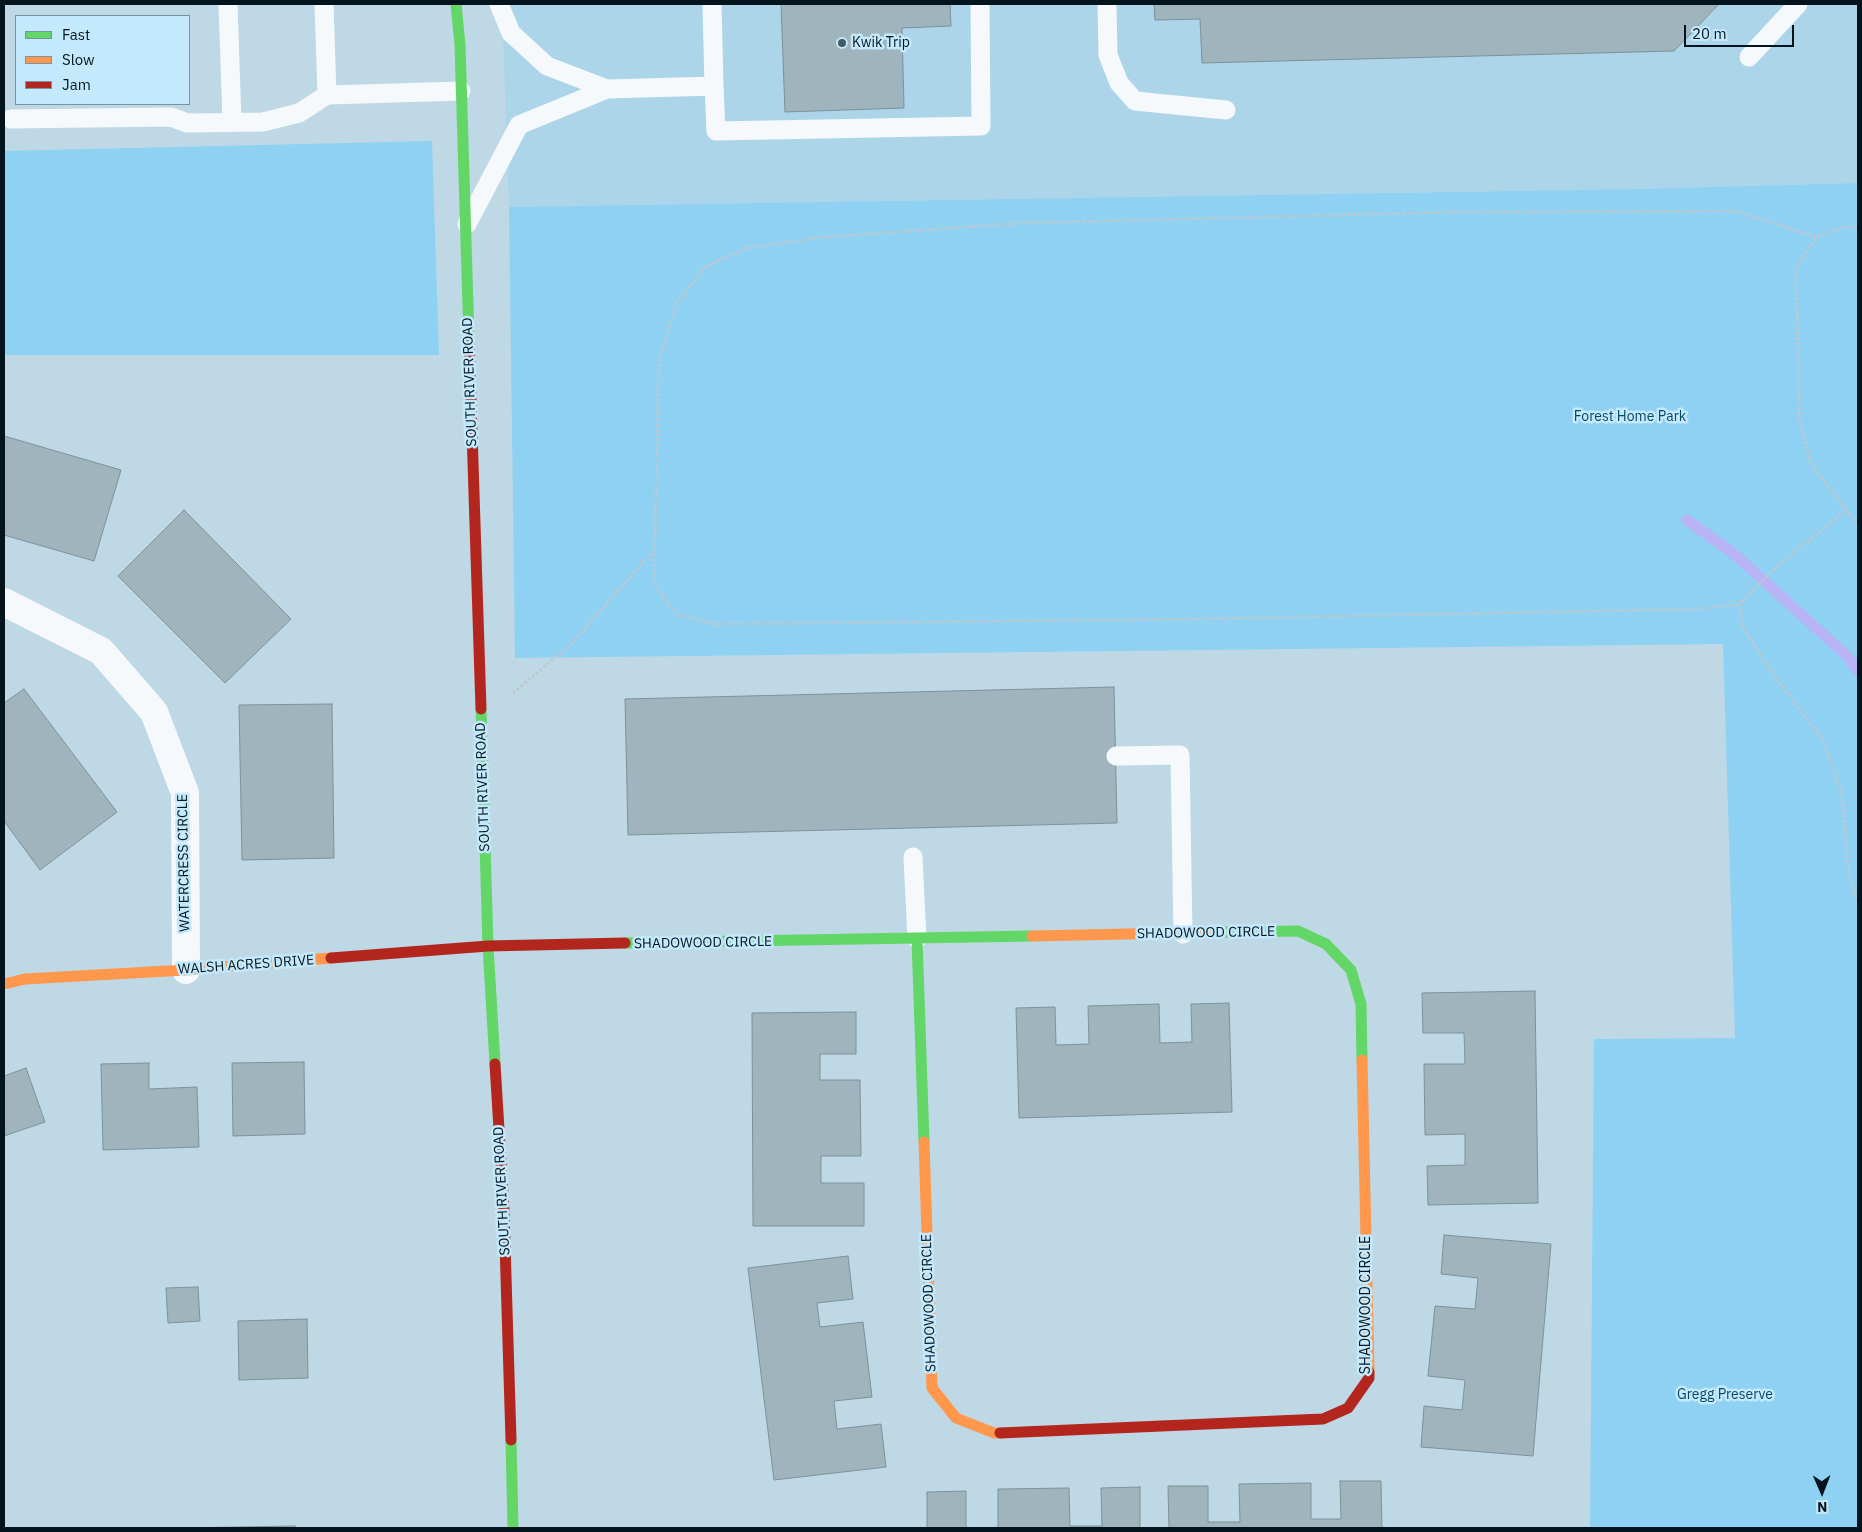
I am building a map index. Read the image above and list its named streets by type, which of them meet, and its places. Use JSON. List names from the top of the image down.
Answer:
{
  "streets": {
    "street": [
      "SOUTH RIVER ROAD",
      "WATERCRESS CIRCLE",
      "SHADOWOOD CIRCLE",
      "WALSH ACRES DRIVE"
    ]
  },
  "crossings": [
    ["SOUTH RIVER ROAD", "SHADOWOOD CIRCLE"],
    ["SOUTH RIVER ROAD", "WALSH ACRES DRIVE"],
    ["WATERCRESS CIRCLE", "WALSH ACRES DRIVE"],
    ["SHADOWOOD CIRCLE", "WALSH ACRES DRIVE"]
  ],
  "parks": ["Forest Home Park", "Gregg Preserve"],
  "places": ["Kwik Trip"],
  "legend": ["Fast", "Slow", "Jam"],
  "scale_bar": "20 m",
  "north": "bottom"
}
